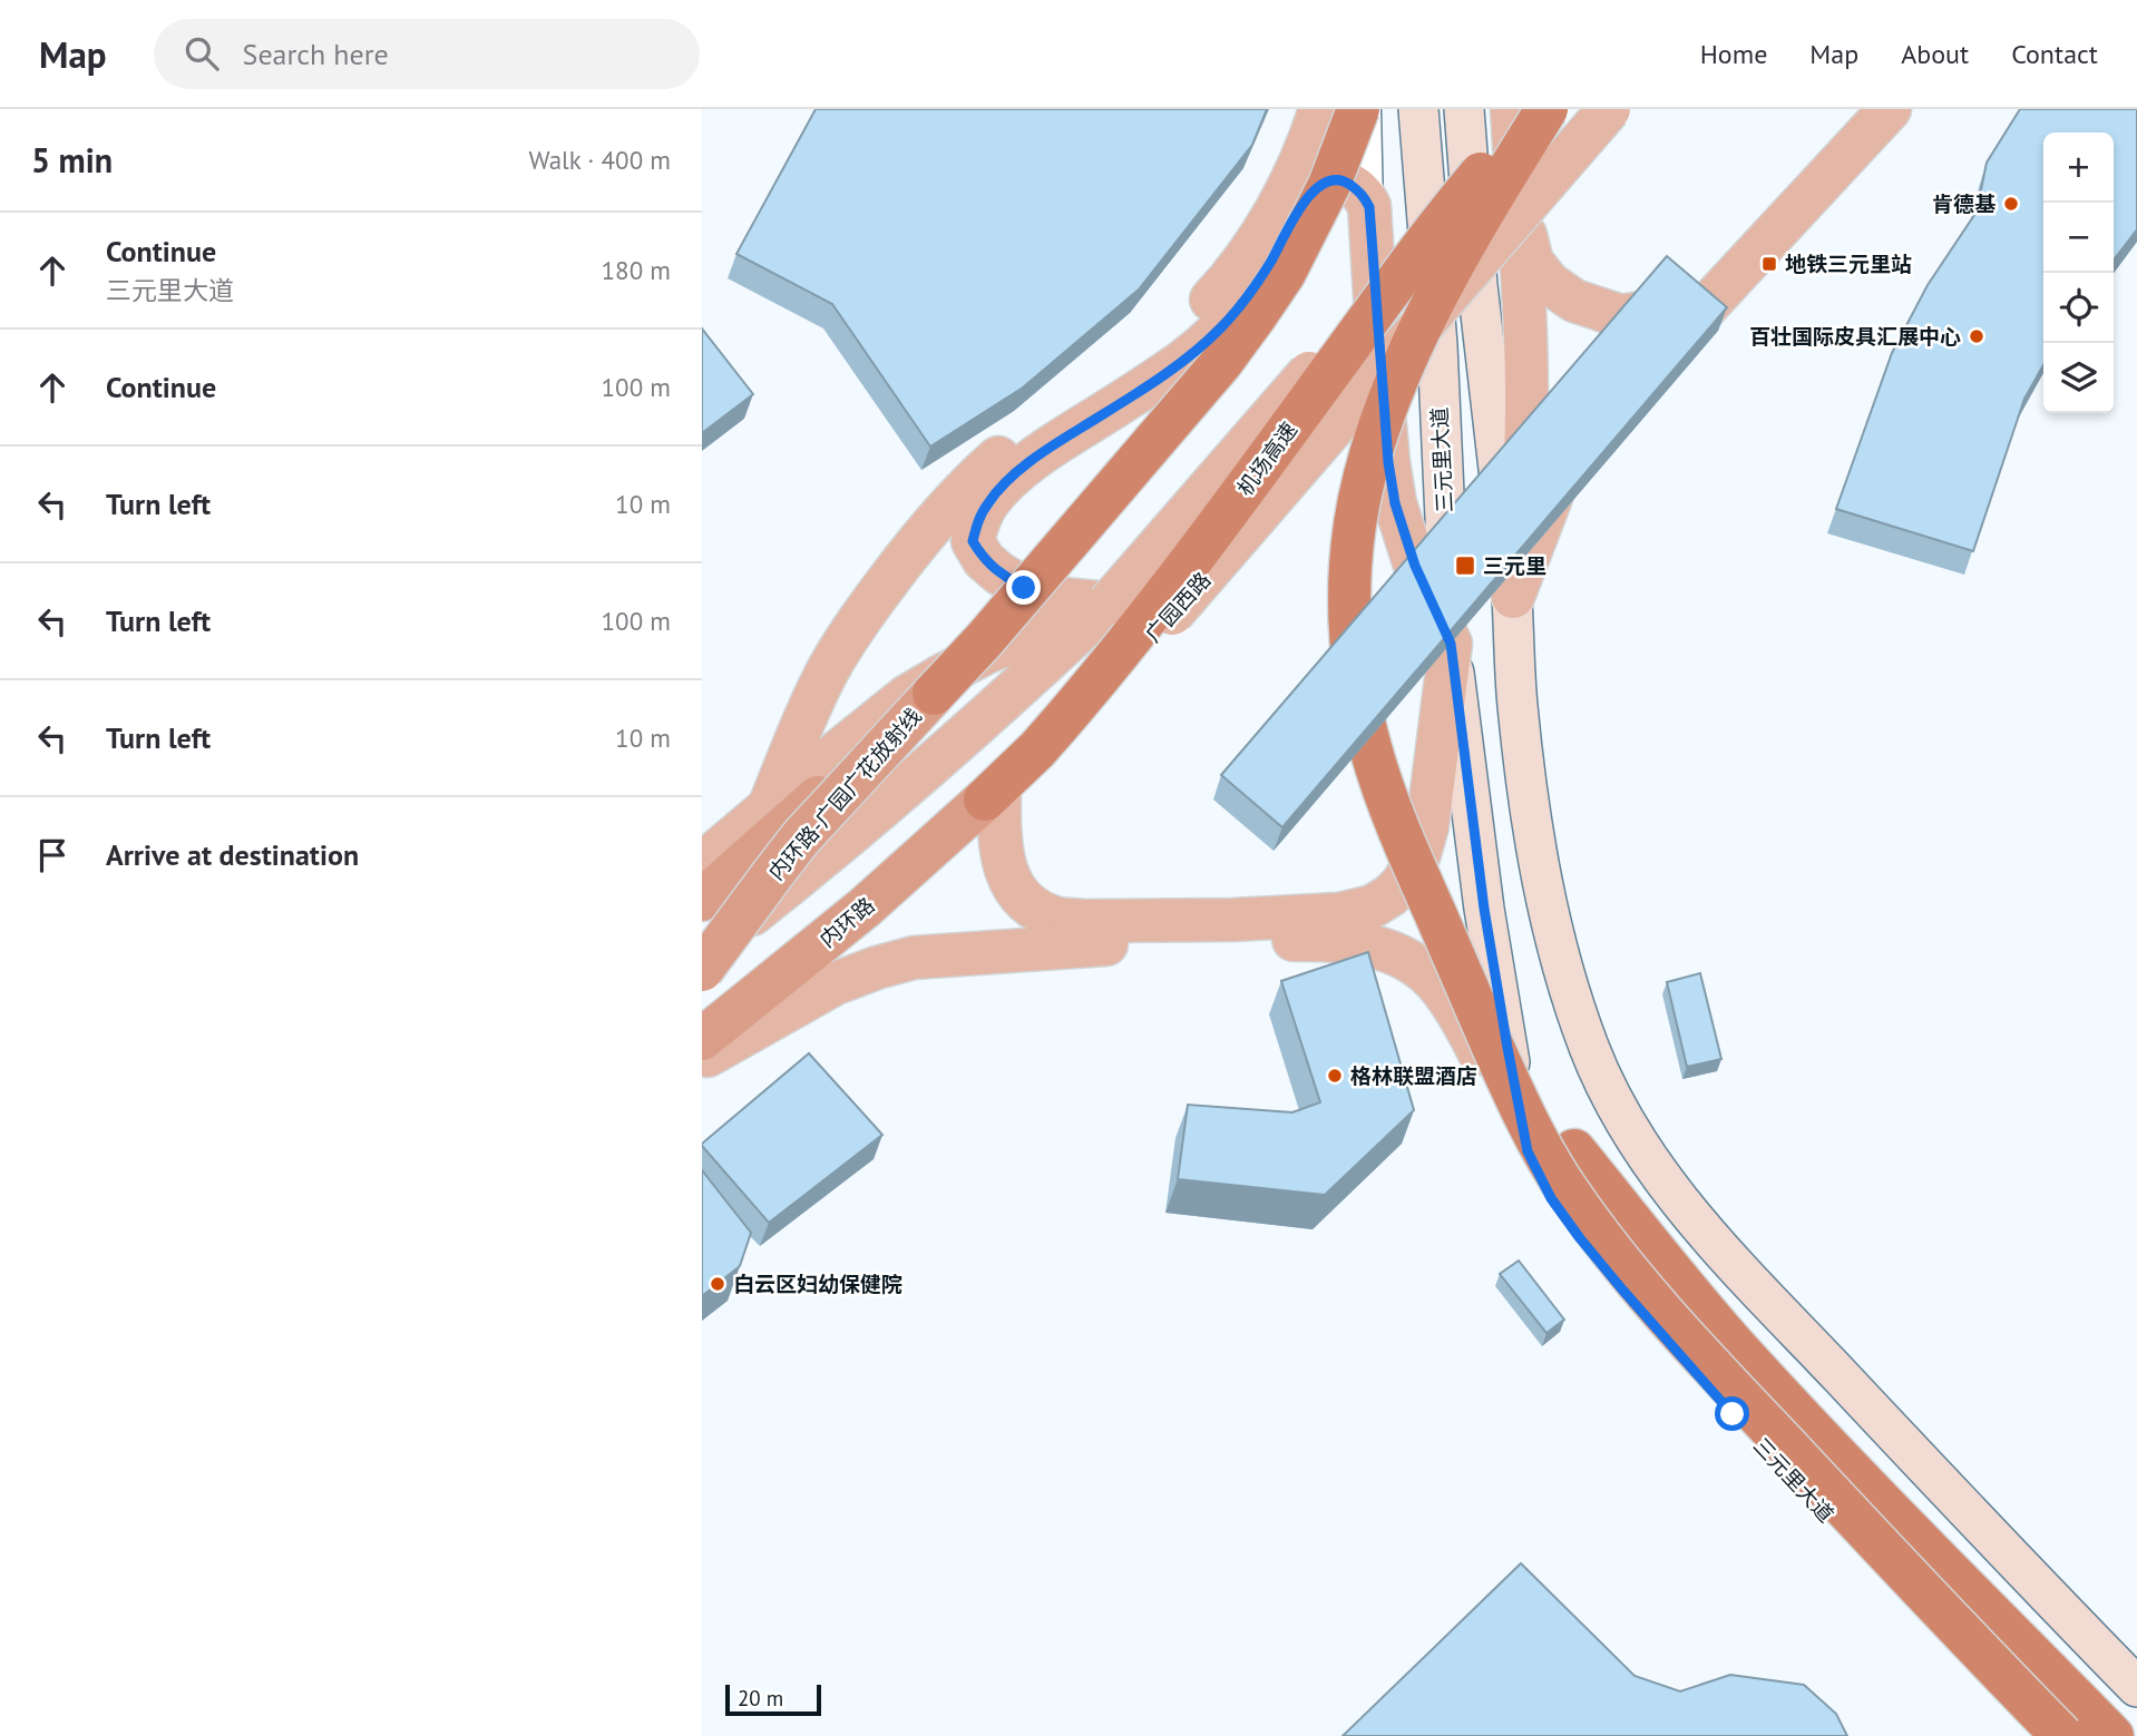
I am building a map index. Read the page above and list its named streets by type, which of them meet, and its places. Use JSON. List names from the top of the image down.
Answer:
{
  "streets": {
    "highway": ["机场高速", "内环路-广园广花放射线", "内环路"],
    "main road": ["三元里大道", "广园西路"]
  },
  "crossings": [
    ["机场高速", "广园西路"],
    ["机场高速", "内环路"],
    ["广园西路", "内环路"]
  ],
  "places": {
    "other": [
      "肯德基",
      "百壮国际皮具汇展中心",
      "格林联盟酒店",
      "白云区妇幼保健院"
    ],
    "transit": ["地铁三元里站", "三元里"]
  },
  "scale_bar": "20 m",
  "page": {
    "header": "Map",
    "search": "Search here",
    "nav": [
      "Home",
      "Map",
      "About",
      "Contact"
    ],
    "heading": ["5 min", "Walk · 400 m"],
    "map_buttons": ["+", "−"],
    "list": [
      ["Continue", "三元里大道", "180 m"],
      ["Continue", "100 m"],
      ["Turn left", "10 m"],
      ["Turn left", "100 m"],
      ["Turn left", "10 m"],
      "Arrive at destination"
    ],
    "scale": "20 m"
  }
}
